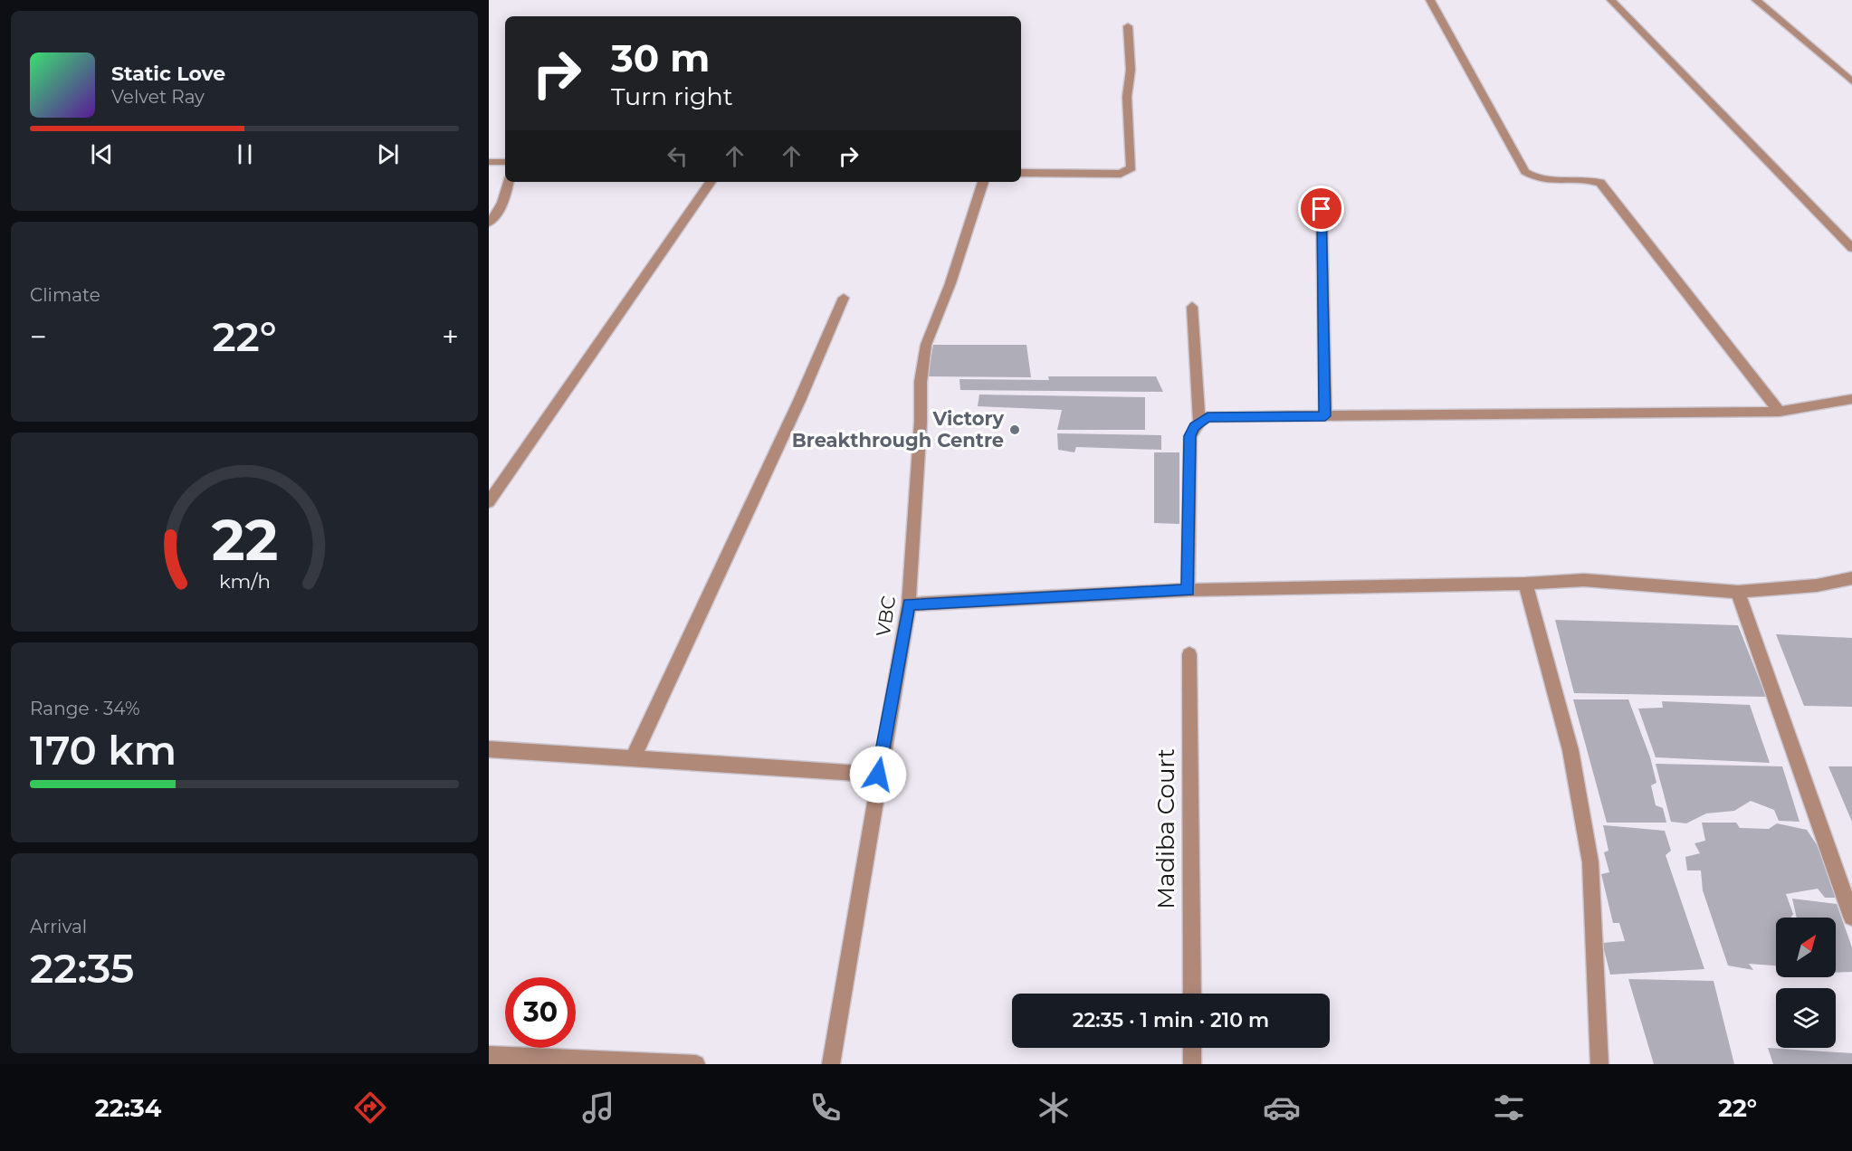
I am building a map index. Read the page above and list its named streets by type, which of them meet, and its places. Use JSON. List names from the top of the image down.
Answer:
{
  "streets": {
    "street": ["VBC", "Madiba Court"]
  },
  "places": ["Victory Breakthrough Centre"],
  "north": "top right",
  "page": {
    "turn": ["30 m", "Turn right"],
    "song": ["Static Love", "Velvet Ray"],
    "tile": [
      "Climate",
      ["Range · 34%", "170 km"],
      ["Arrival", "22:35"]
    ],
    "heat": ["−", "22°", "+"],
    "limit": "30",
    "trip": "22:35 · 1 min · 210 m",
    "tabs": ["22:34", "22°"],
    "gauge": ["22", "km/h"]
  }
}
